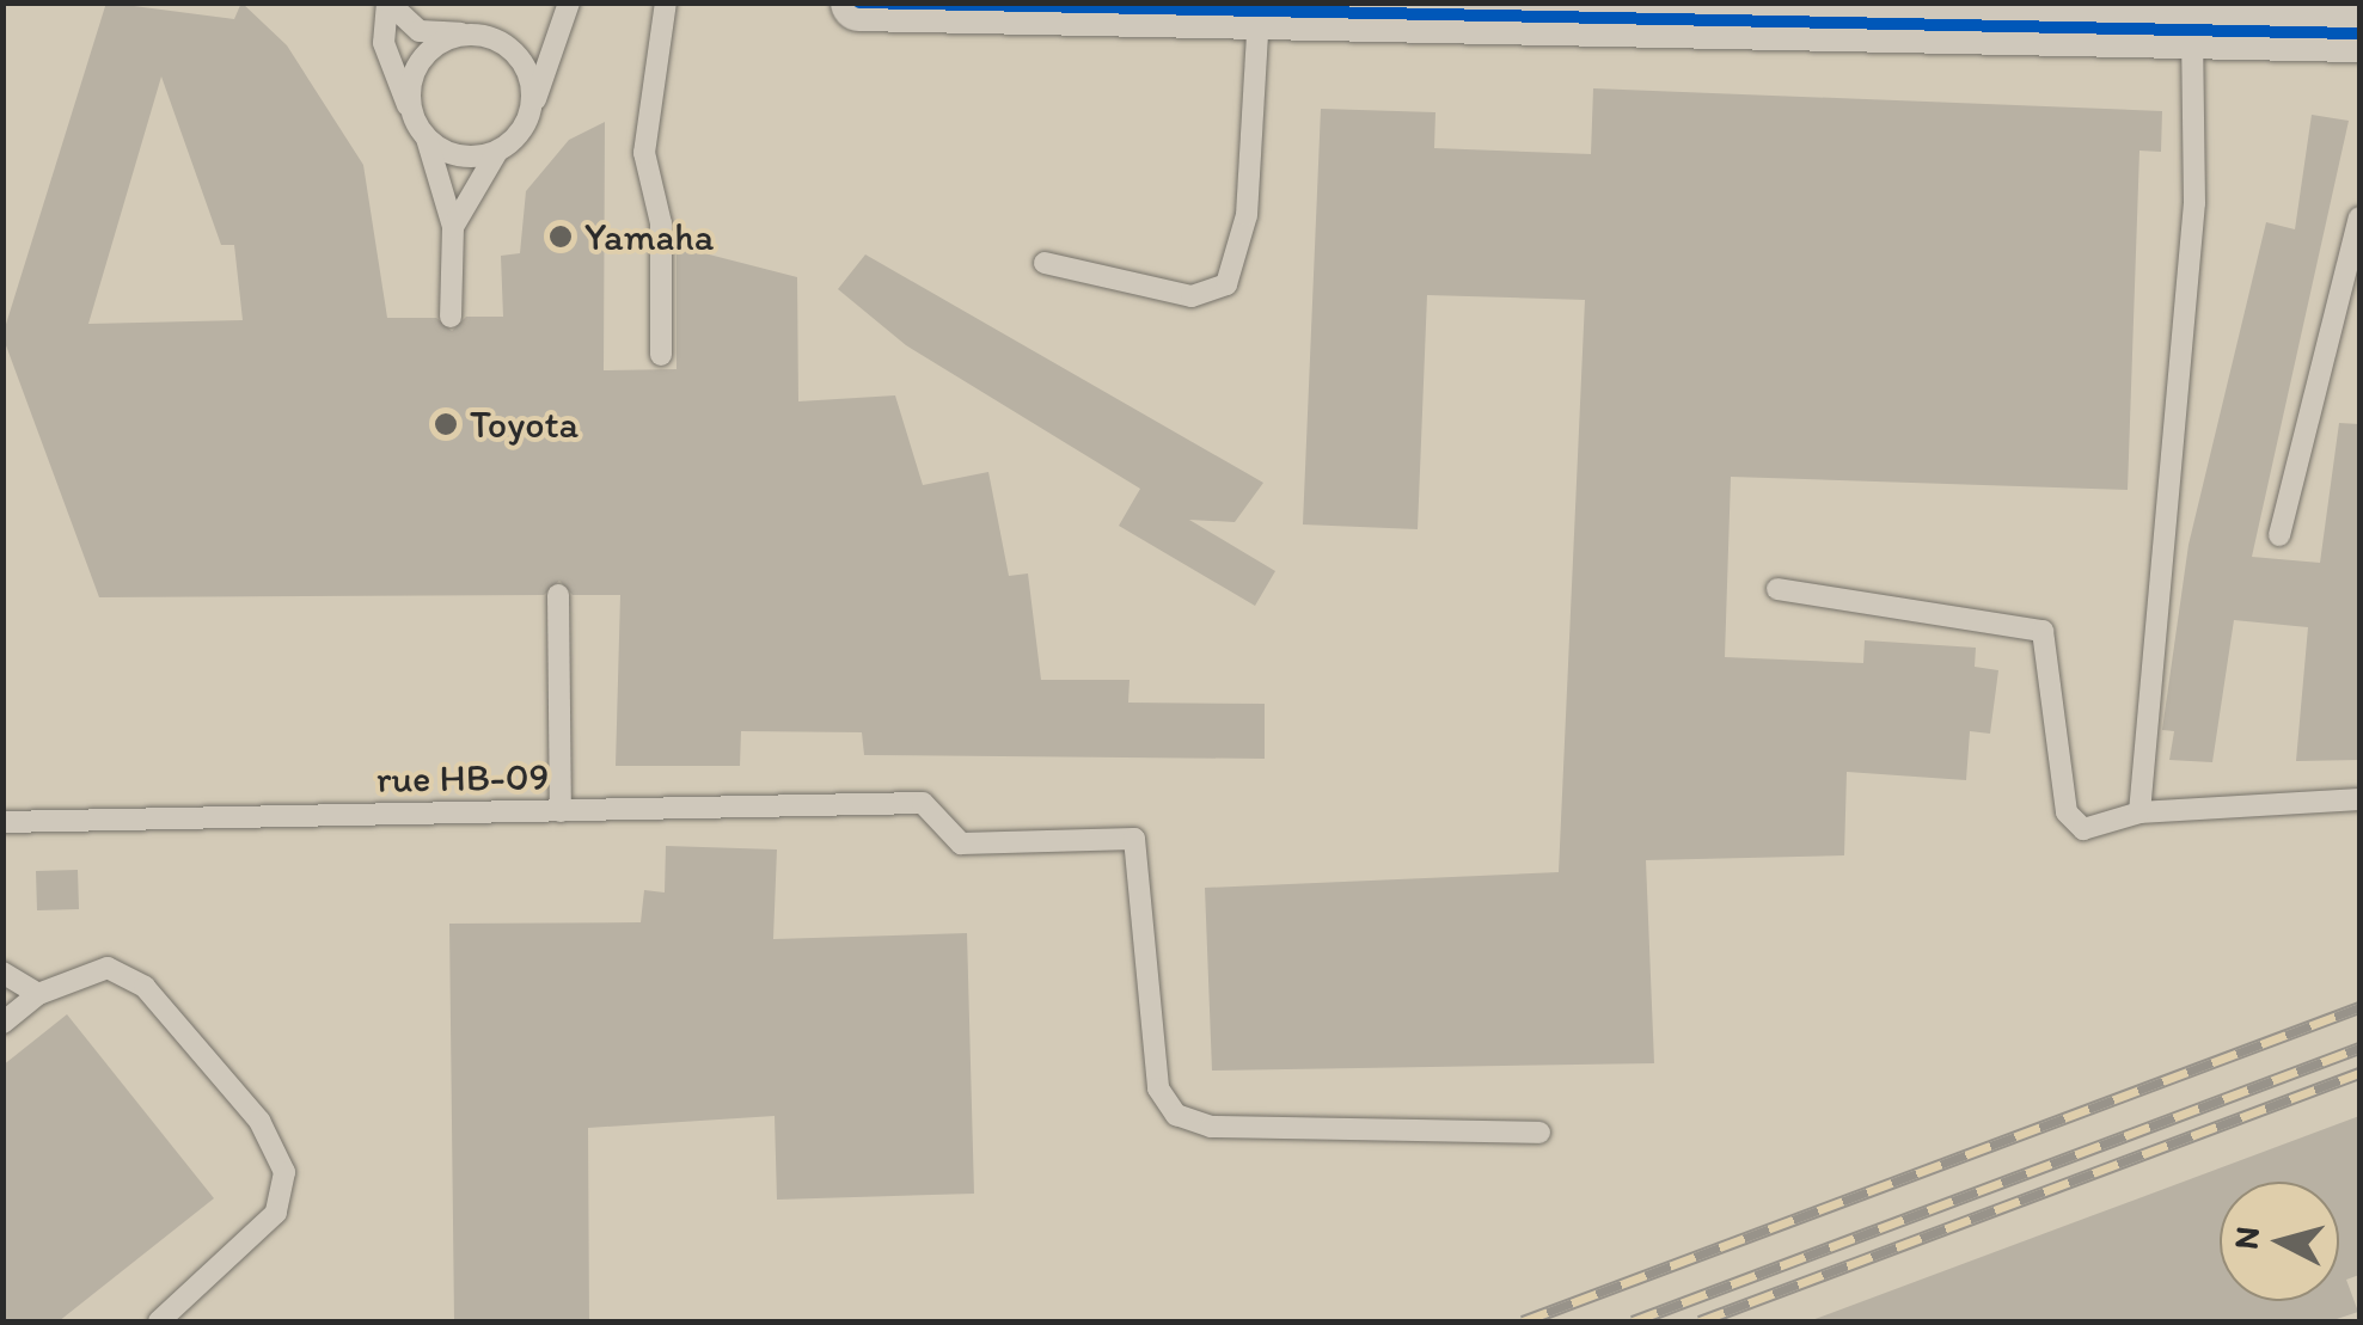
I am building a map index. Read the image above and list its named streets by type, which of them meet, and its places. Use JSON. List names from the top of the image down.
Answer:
{
  "streets": {
    "lane": ["rue HB-09"]
  },
  "places": ["Yamaha", "Toyota"],
  "north": "left"
}
